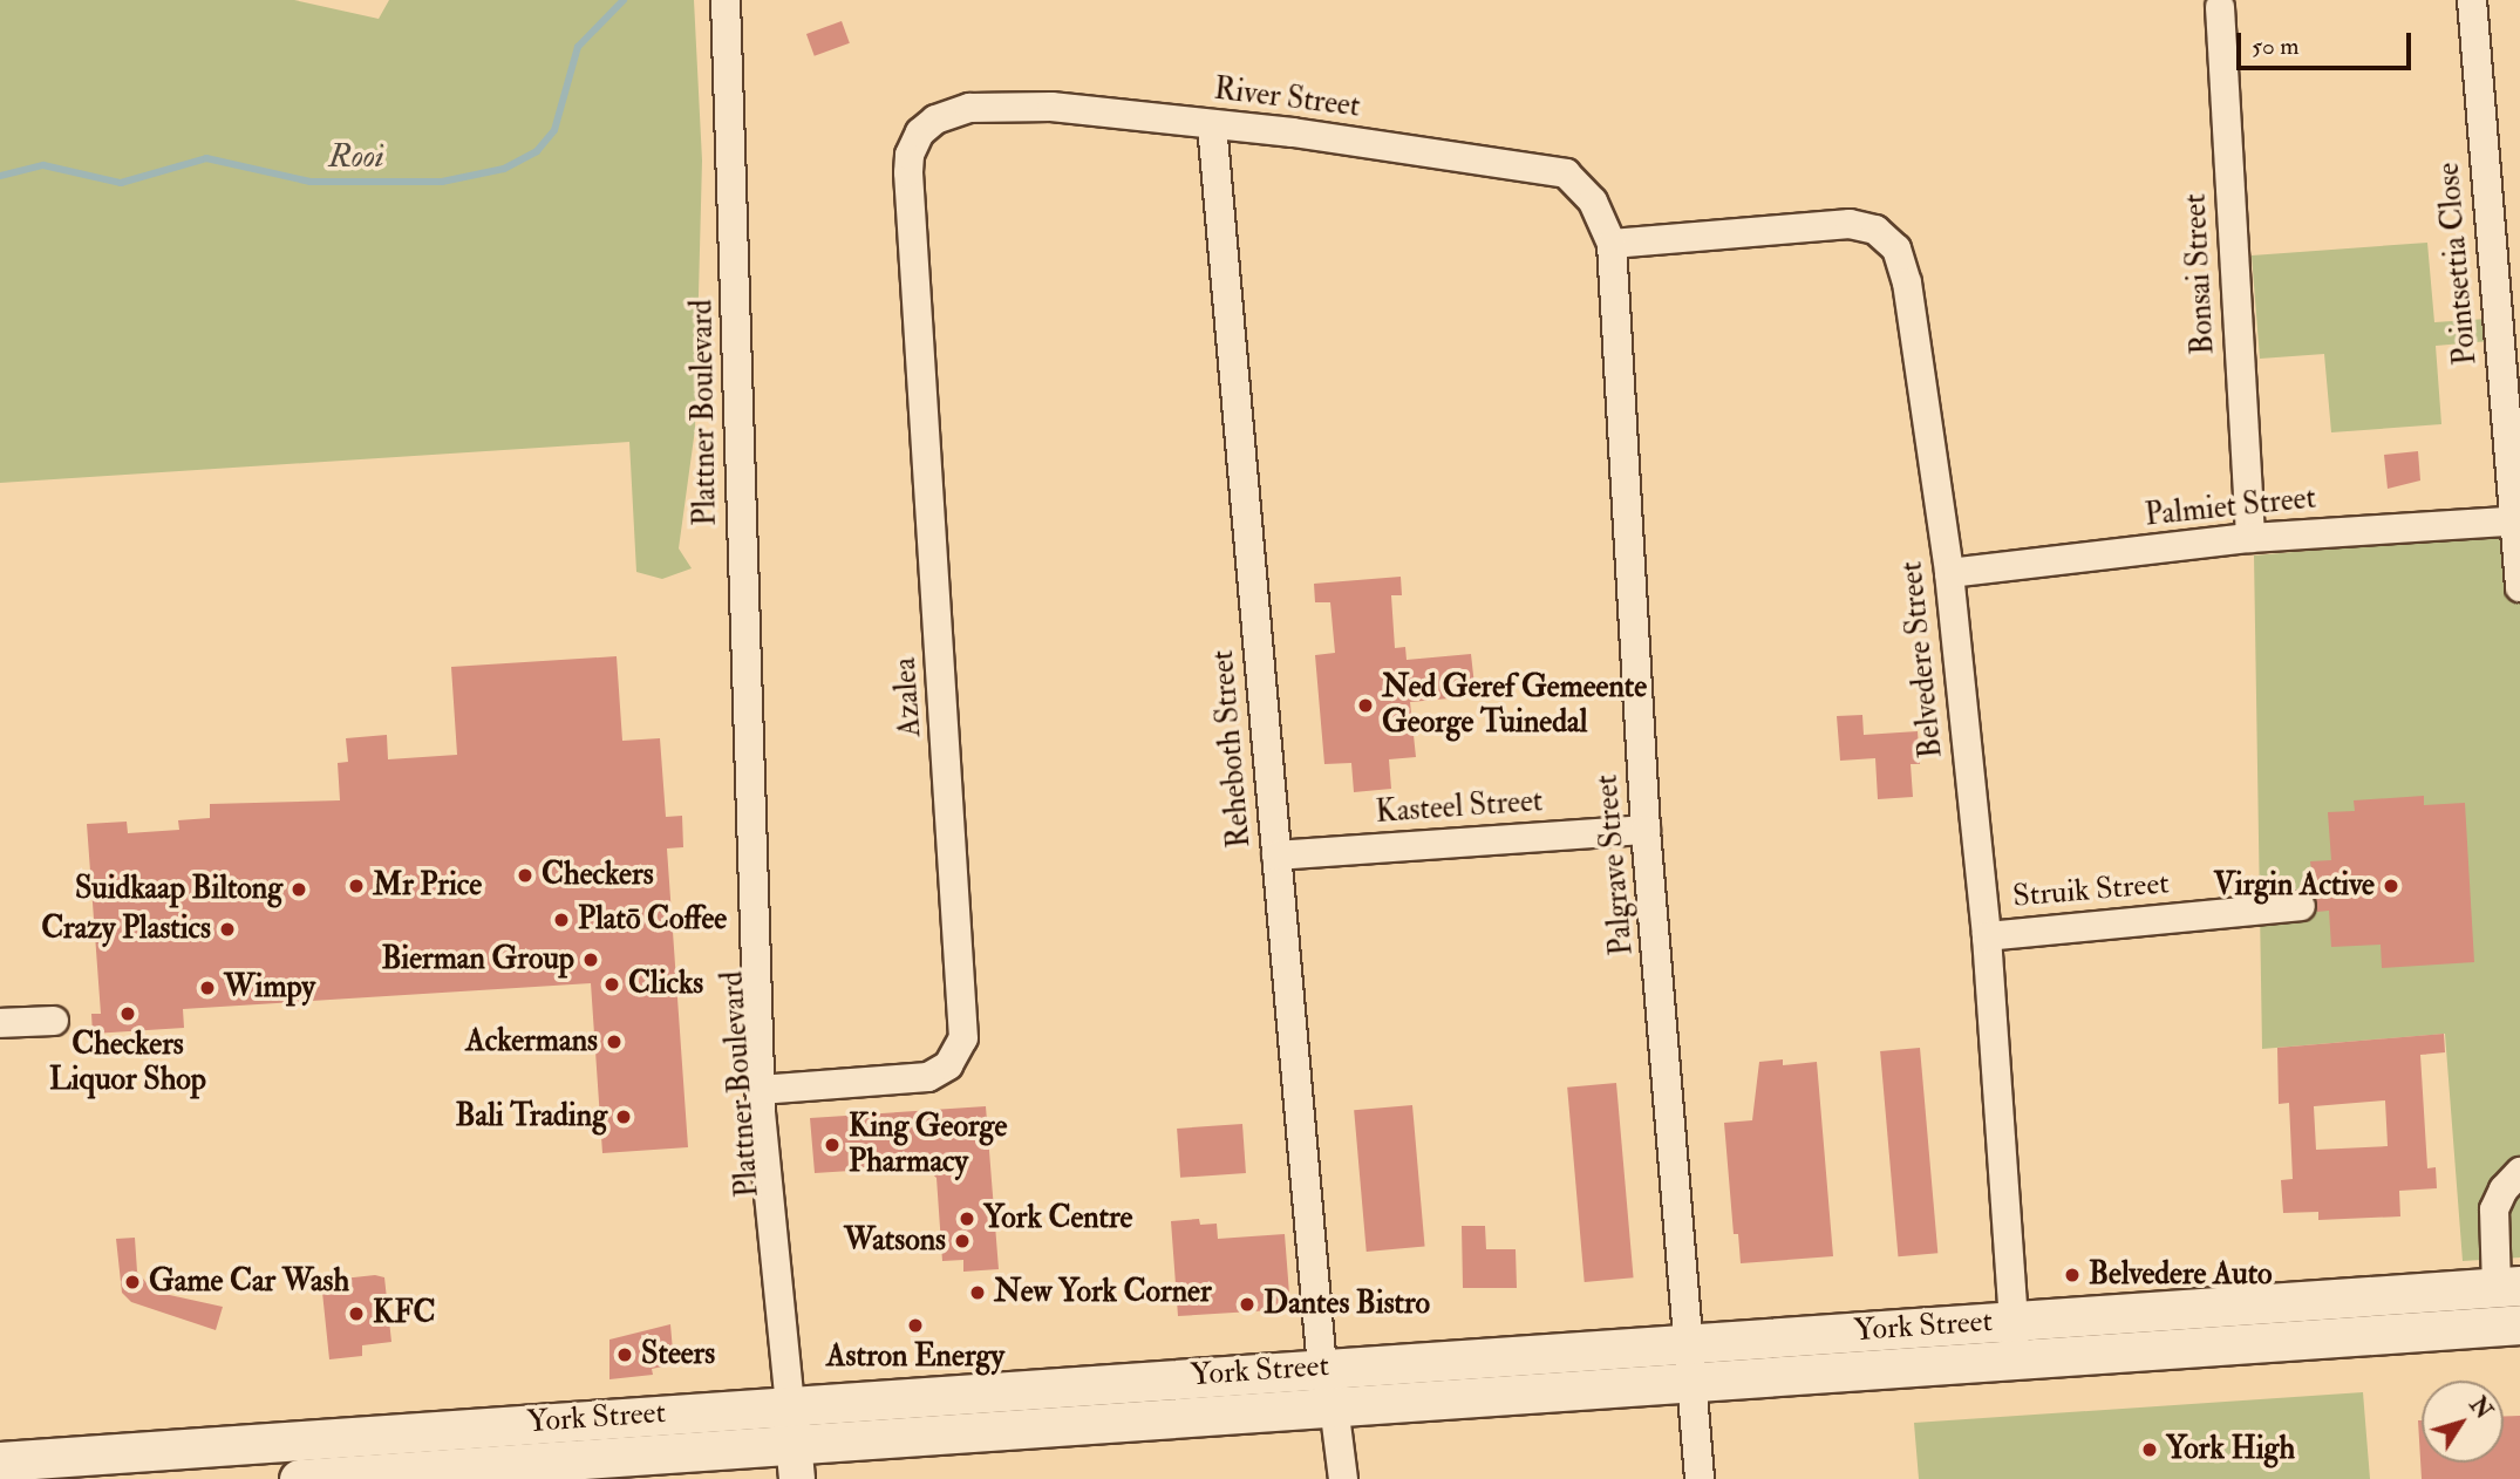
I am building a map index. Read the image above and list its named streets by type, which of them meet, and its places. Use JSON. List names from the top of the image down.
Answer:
{
  "streets": {
    "main road": ["York Street"],
    "street": [
      "River Street",
      "Pointsettia Close",
      "Bonsai Street",
      "Plattner Boulevard",
      "Palmiet Street",
      "Belvedere Street",
      "Azalea",
      "Reheboth Street",
      "Kasteel Street",
      "Palgrave Street",
      "Struik Street"
    ]
  },
  "crossings": [
    ["River Street", "Belvedere Street"],
    ["River Street", "Azalea"],
    ["River Street", "Reheboth Street"],
    ["River Street", "Palgrave Street"],
    ["Pointsettia Close", "Palmiet Street"],
    ["Bonsai Street", "Palmiet Street"],
    ["Plattner Boulevard", "Azalea"],
    ["Plattner Boulevard", "York Street"],
    ["Palmiet Street", "Belvedere Street"],
    ["Belvedere Street", "Palgrave Street"],
    ["Belvedere Street", "Struik Street"],
    ["Belvedere Street", "York Street"],
    ["Reheboth Street", "Kasteel Street"],
    ["Reheboth Street", "York Street"],
    ["Kasteel Street", "Palgrave Street"],
    ["Palgrave Street", "York Street"]
  ],
  "water": ["Rooi"],
  "places": [
    "Ned Geref Gemeente George Tuinedal",
    "Checkers",
    "Mr Price",
    "Virgin Active",
    "Suidkaap Biltong",
    "Platō Coffee",
    "Crazy Plastics",
    "Bierman Group",
    "Clicks",
    "Wimpy",
    "Checkers Liquor Shop",
    "Ackermans",
    "Bali Trading",
    "King George Pharmacy",
    "York Centre",
    "Watsons",
    "Belvedere Auto",
    "Game Car Wash",
    "New York Corner",
    "Dantes Bistro",
    "KFC",
    "Astron Energy",
    "Steers",
    "York High"
  ],
  "scale_bar": "50 m",
  "north": "top right"
}
